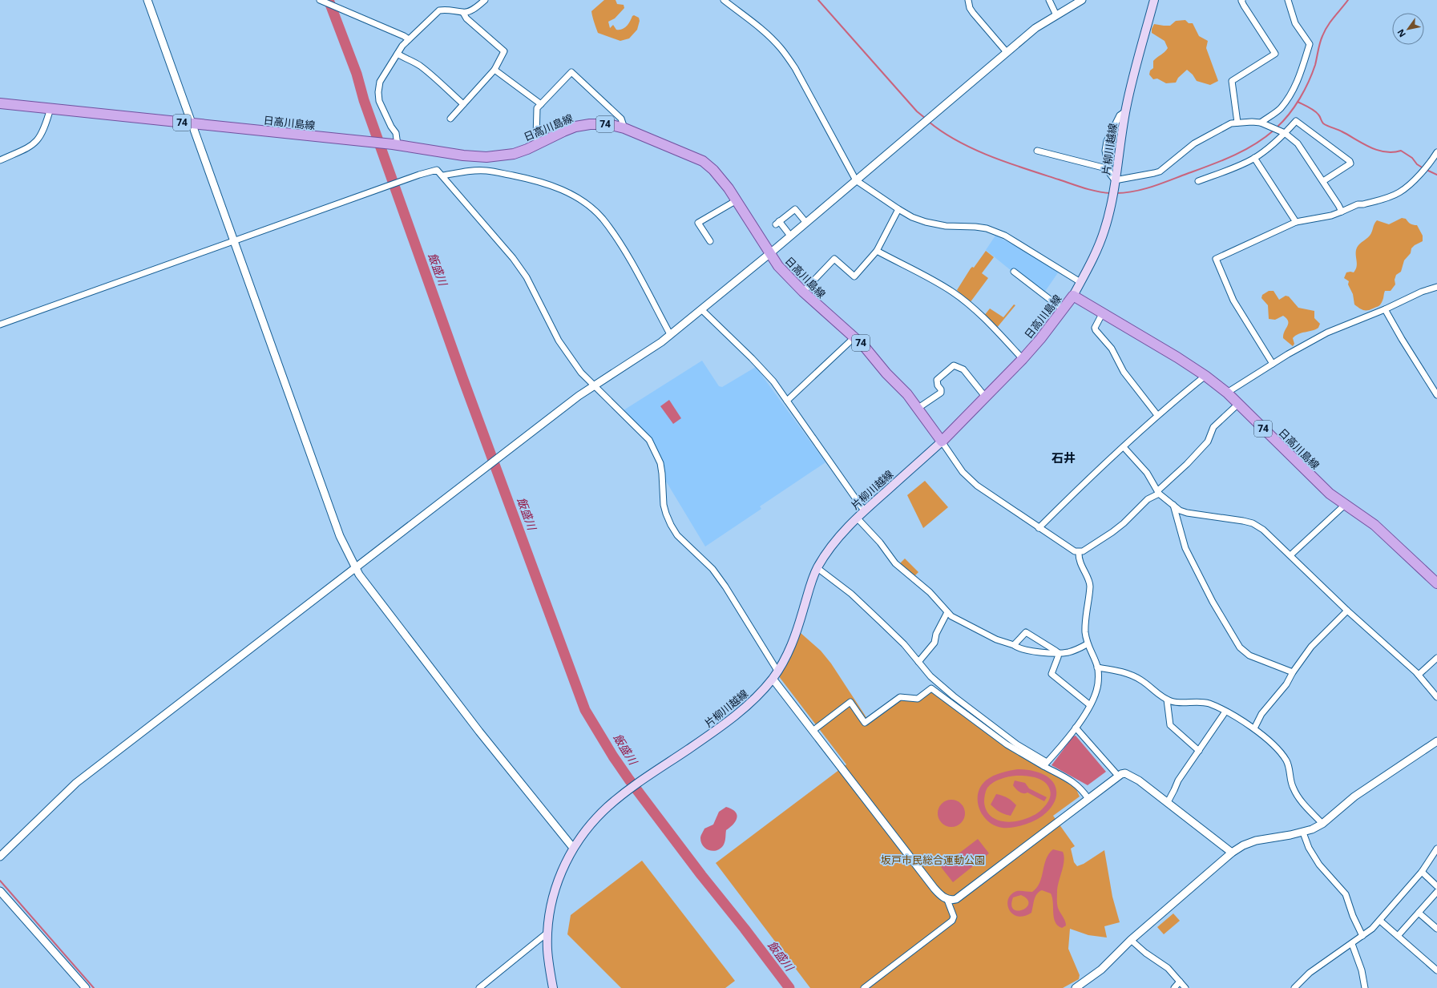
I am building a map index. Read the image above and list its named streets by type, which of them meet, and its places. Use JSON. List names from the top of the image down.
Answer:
{
  "streets": {
    "main road": ["74", "日高川島線", "片柳川越線"]
  },
  "crossings": [
    ["日高川島線", "片柳川越線"]
  ],
  "districts": ["石井"],
  "water": ["飯盛川"],
  "parks": ["坂戸市民総合運動公園"],
  "north": "bottom left"
}
